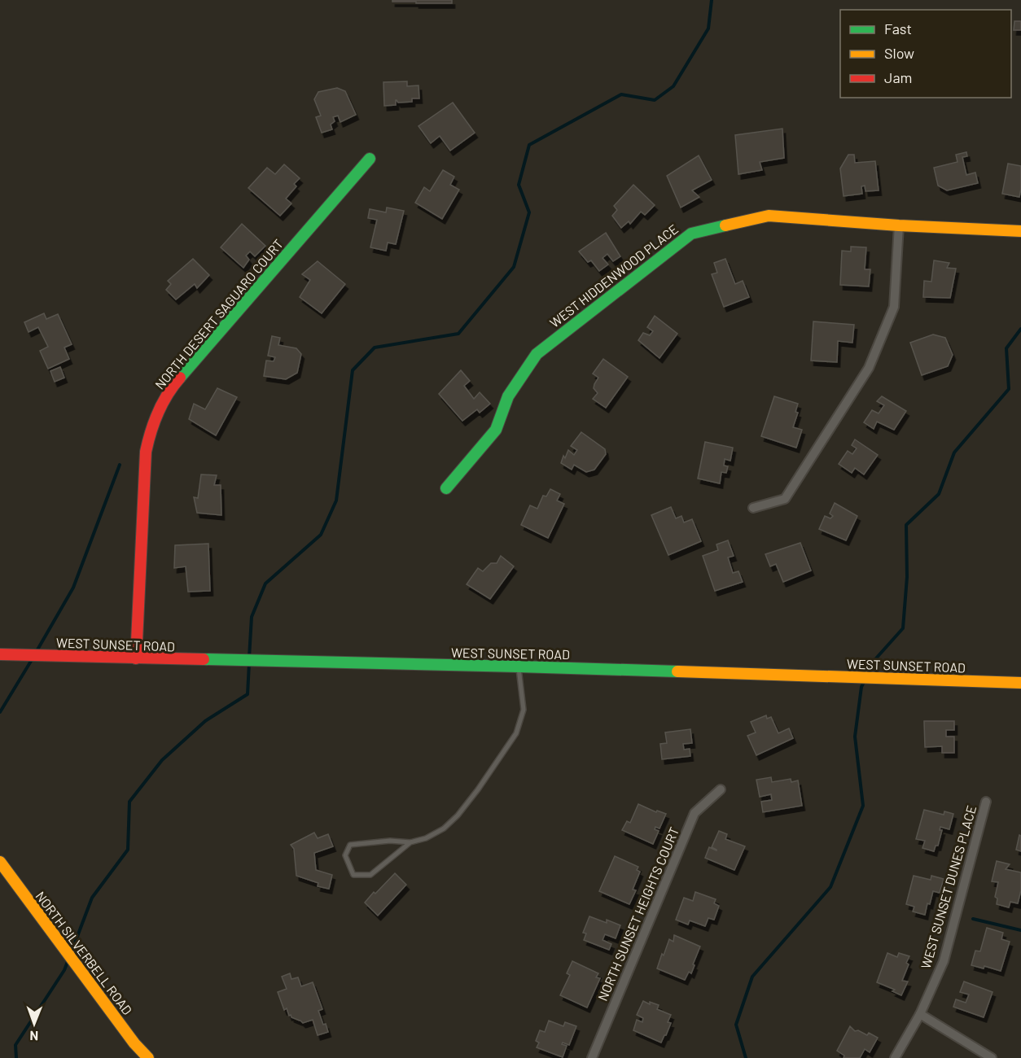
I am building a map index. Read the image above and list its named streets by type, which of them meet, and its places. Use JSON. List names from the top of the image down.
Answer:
{
  "streets": {
    "street": [
      "WEST HIDDENWOOD PLACE",
      "NORTH DESERT SAGUARO COURT",
      "WEST SUNSET ROAD",
      "WEST SUNSET DUNES PLACE",
      "NORTH SUNSET HEIGHTS COURT",
      "NORTH SILVERBELL ROAD"
    ]
  },
  "crossings": [
    ["NORTH DESERT SAGUARO COURT", "WEST SUNSET ROAD"]
  ],
  "legend": ["Fast", "Slow", "Jam"],
  "north": "bottom"
}
